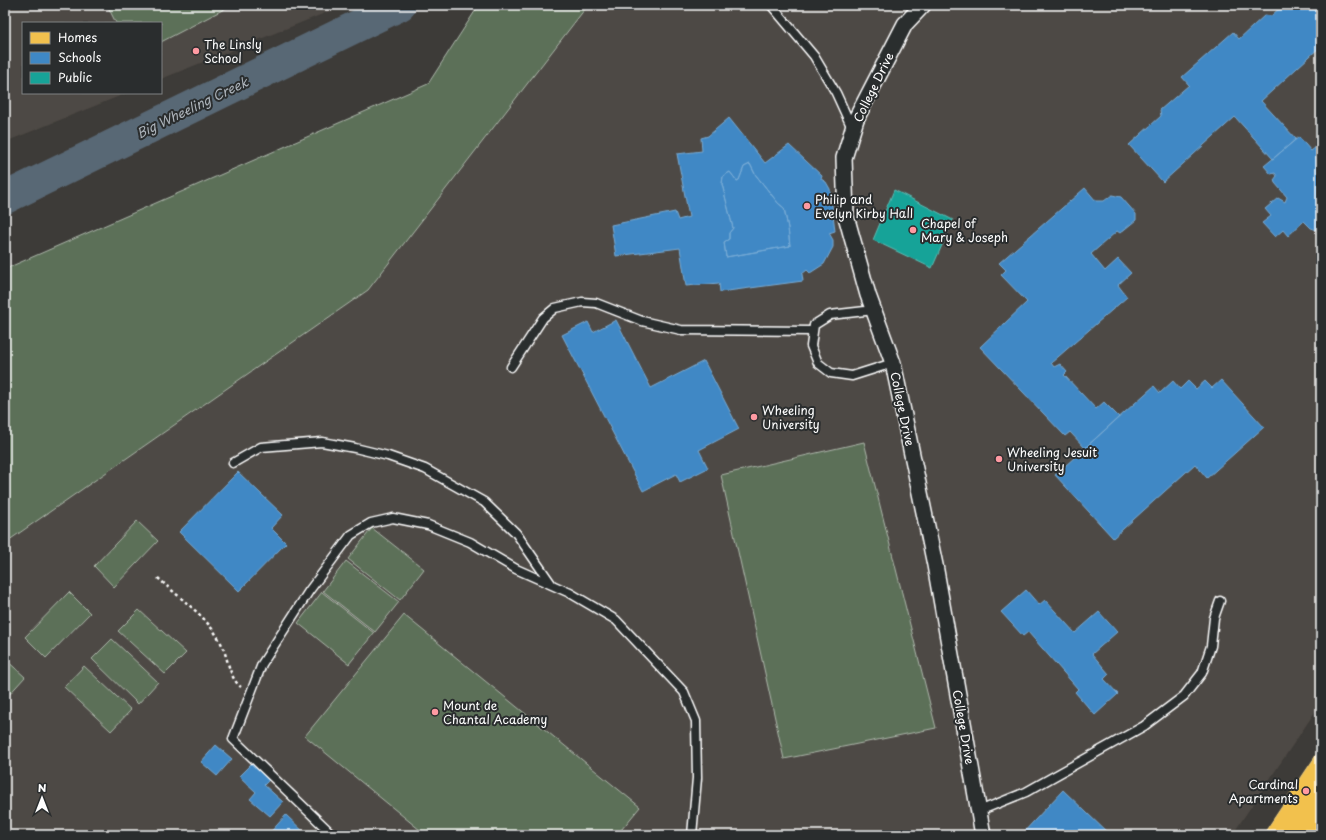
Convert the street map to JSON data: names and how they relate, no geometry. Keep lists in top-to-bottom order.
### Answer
{
  "streets": {
    "street": ["College Drive"]
  },
  "water": ["Big Wheeling Creek"],
  "places": [
    "The Linsly School",
    "Philip and Evelyn Kirby Hall",
    "Chapel of Mary & Joseph",
    "Wheeling University",
    "Wheeling Jesuit University",
    "Mount de Chantal Academy",
    "Cardinal Apartments"
  ],
  "legend": ["Homes", "Schools", "Public"],
  "north": "top"
}
